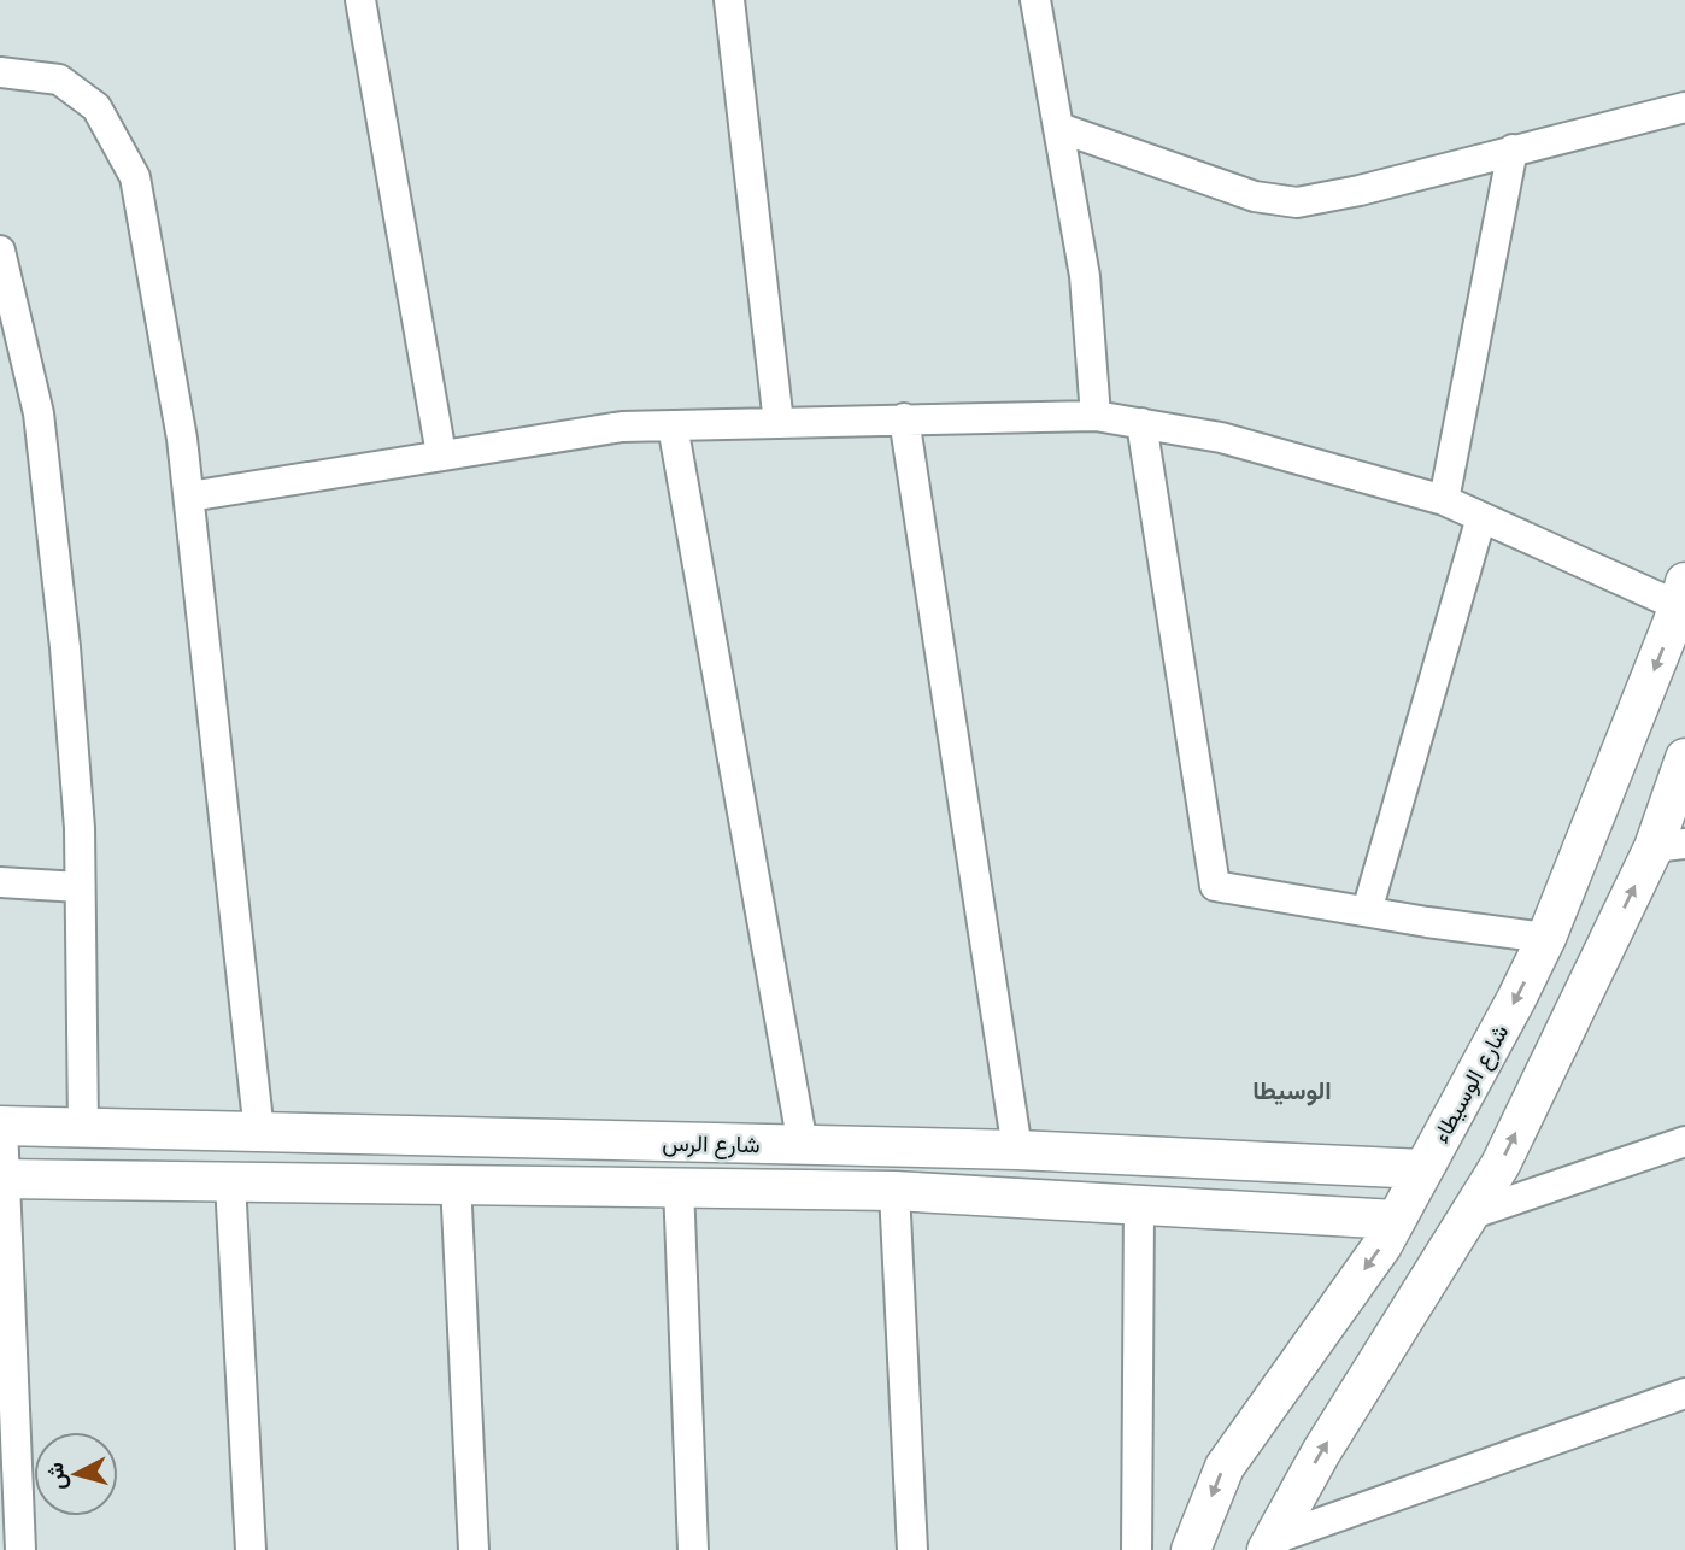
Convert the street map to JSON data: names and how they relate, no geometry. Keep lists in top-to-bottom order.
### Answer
{
  "streets": {
    "street": ["شارع الوسيطاء", "شارع الرس"]
  },
  "crossings": [
    ["شارع الوسيطاء", "شارع الرس"]
  ],
  "districts": ["الوسيطا"],
  "north": "left"
}
